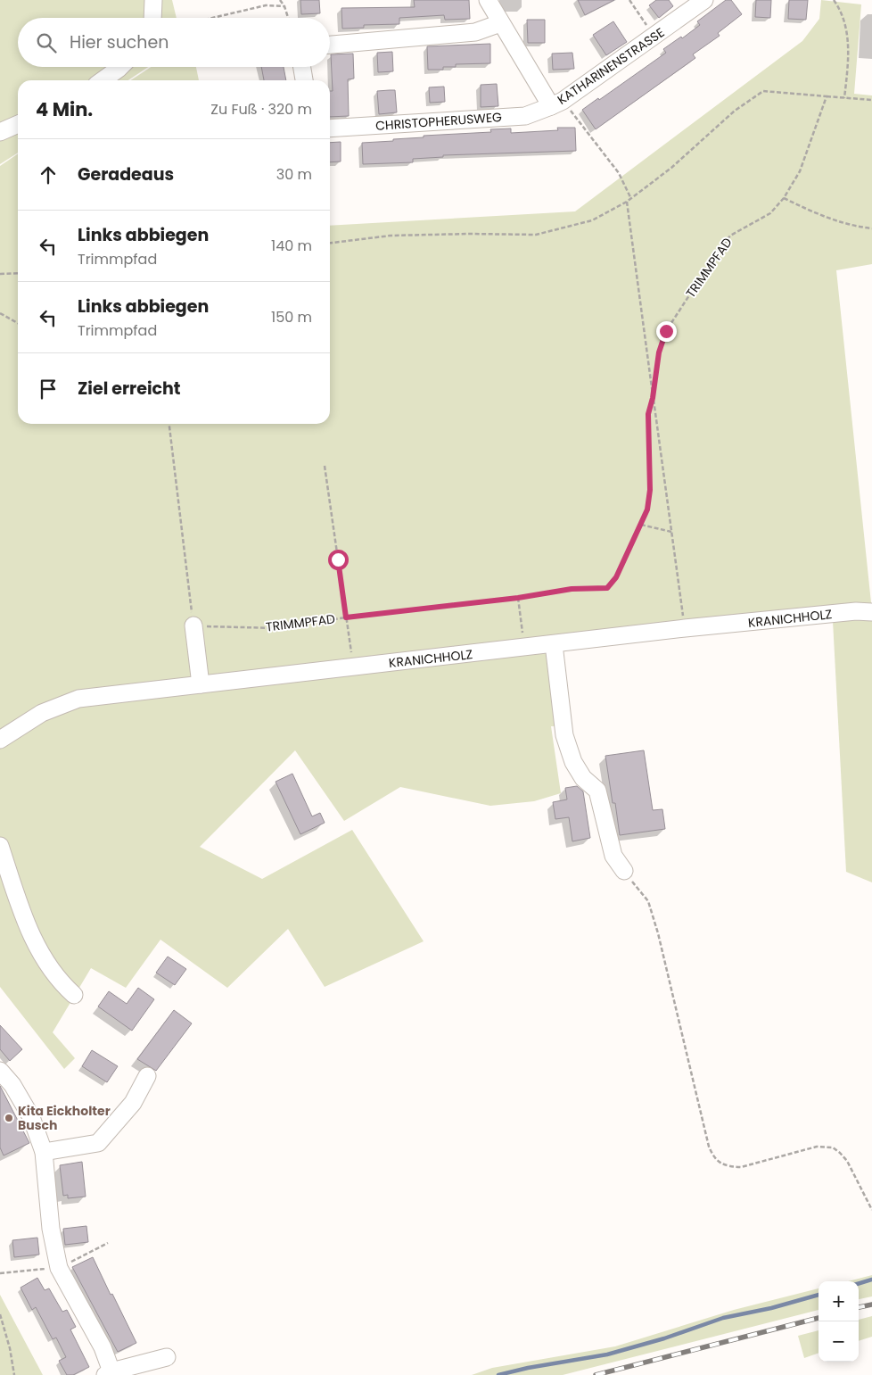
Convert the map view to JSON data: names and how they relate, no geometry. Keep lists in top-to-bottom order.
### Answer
{
  "streets": {
    "street": ["KATHARINENSTRASSE", "CHRISTOPHERUSWEG", "KRANICHHOLZ"],
    "path": ["TRIMMPFAD"]
  },
  "crossings": [
    ["KATHARINENSTRASSE", "CHRISTOPHERUSWEG"]
  ],
  "places": ["Kita Eickholter Busch"],
  "page": {
    "search": "Hier suchen",
    "heading": ["4 Min.", "Zu Fuß · 320 m"],
    "list": [
      ["Geradeaus", "30 m"],
      ["Links abbiegen", "Trimmpfad", "140 m"],
      ["Links abbiegen", "Trimmpfad", "150 m"],
      "Ziel erreicht"
    ],
    "map_buttons": ["+", "−"]
  }
}
